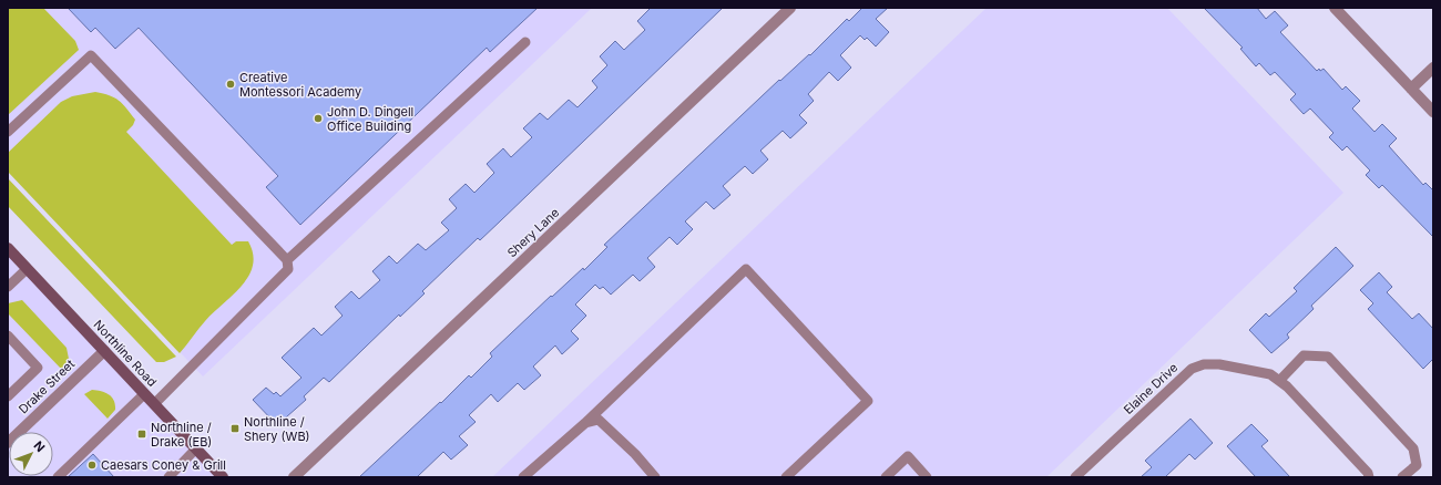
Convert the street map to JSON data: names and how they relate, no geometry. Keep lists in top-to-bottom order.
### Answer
{
  "streets": {
    "main road": ["Northline Road"],
    "street": ["Shery Lane", "Drake Street"],
    "lane": ["Elaine Drive"]
  },
  "crossings": [
    ["Northline Road", "Drake Street"]
  ],
  "places": {
    "other": ["Creative Montessori Academy", "John D. Dingell Office Building", "Caesars Coney & Grill"],
    "transit": ["Northline / Shery (WB)", "Northline / Drake (EB)"]
  },
  "north": "top right"
}
